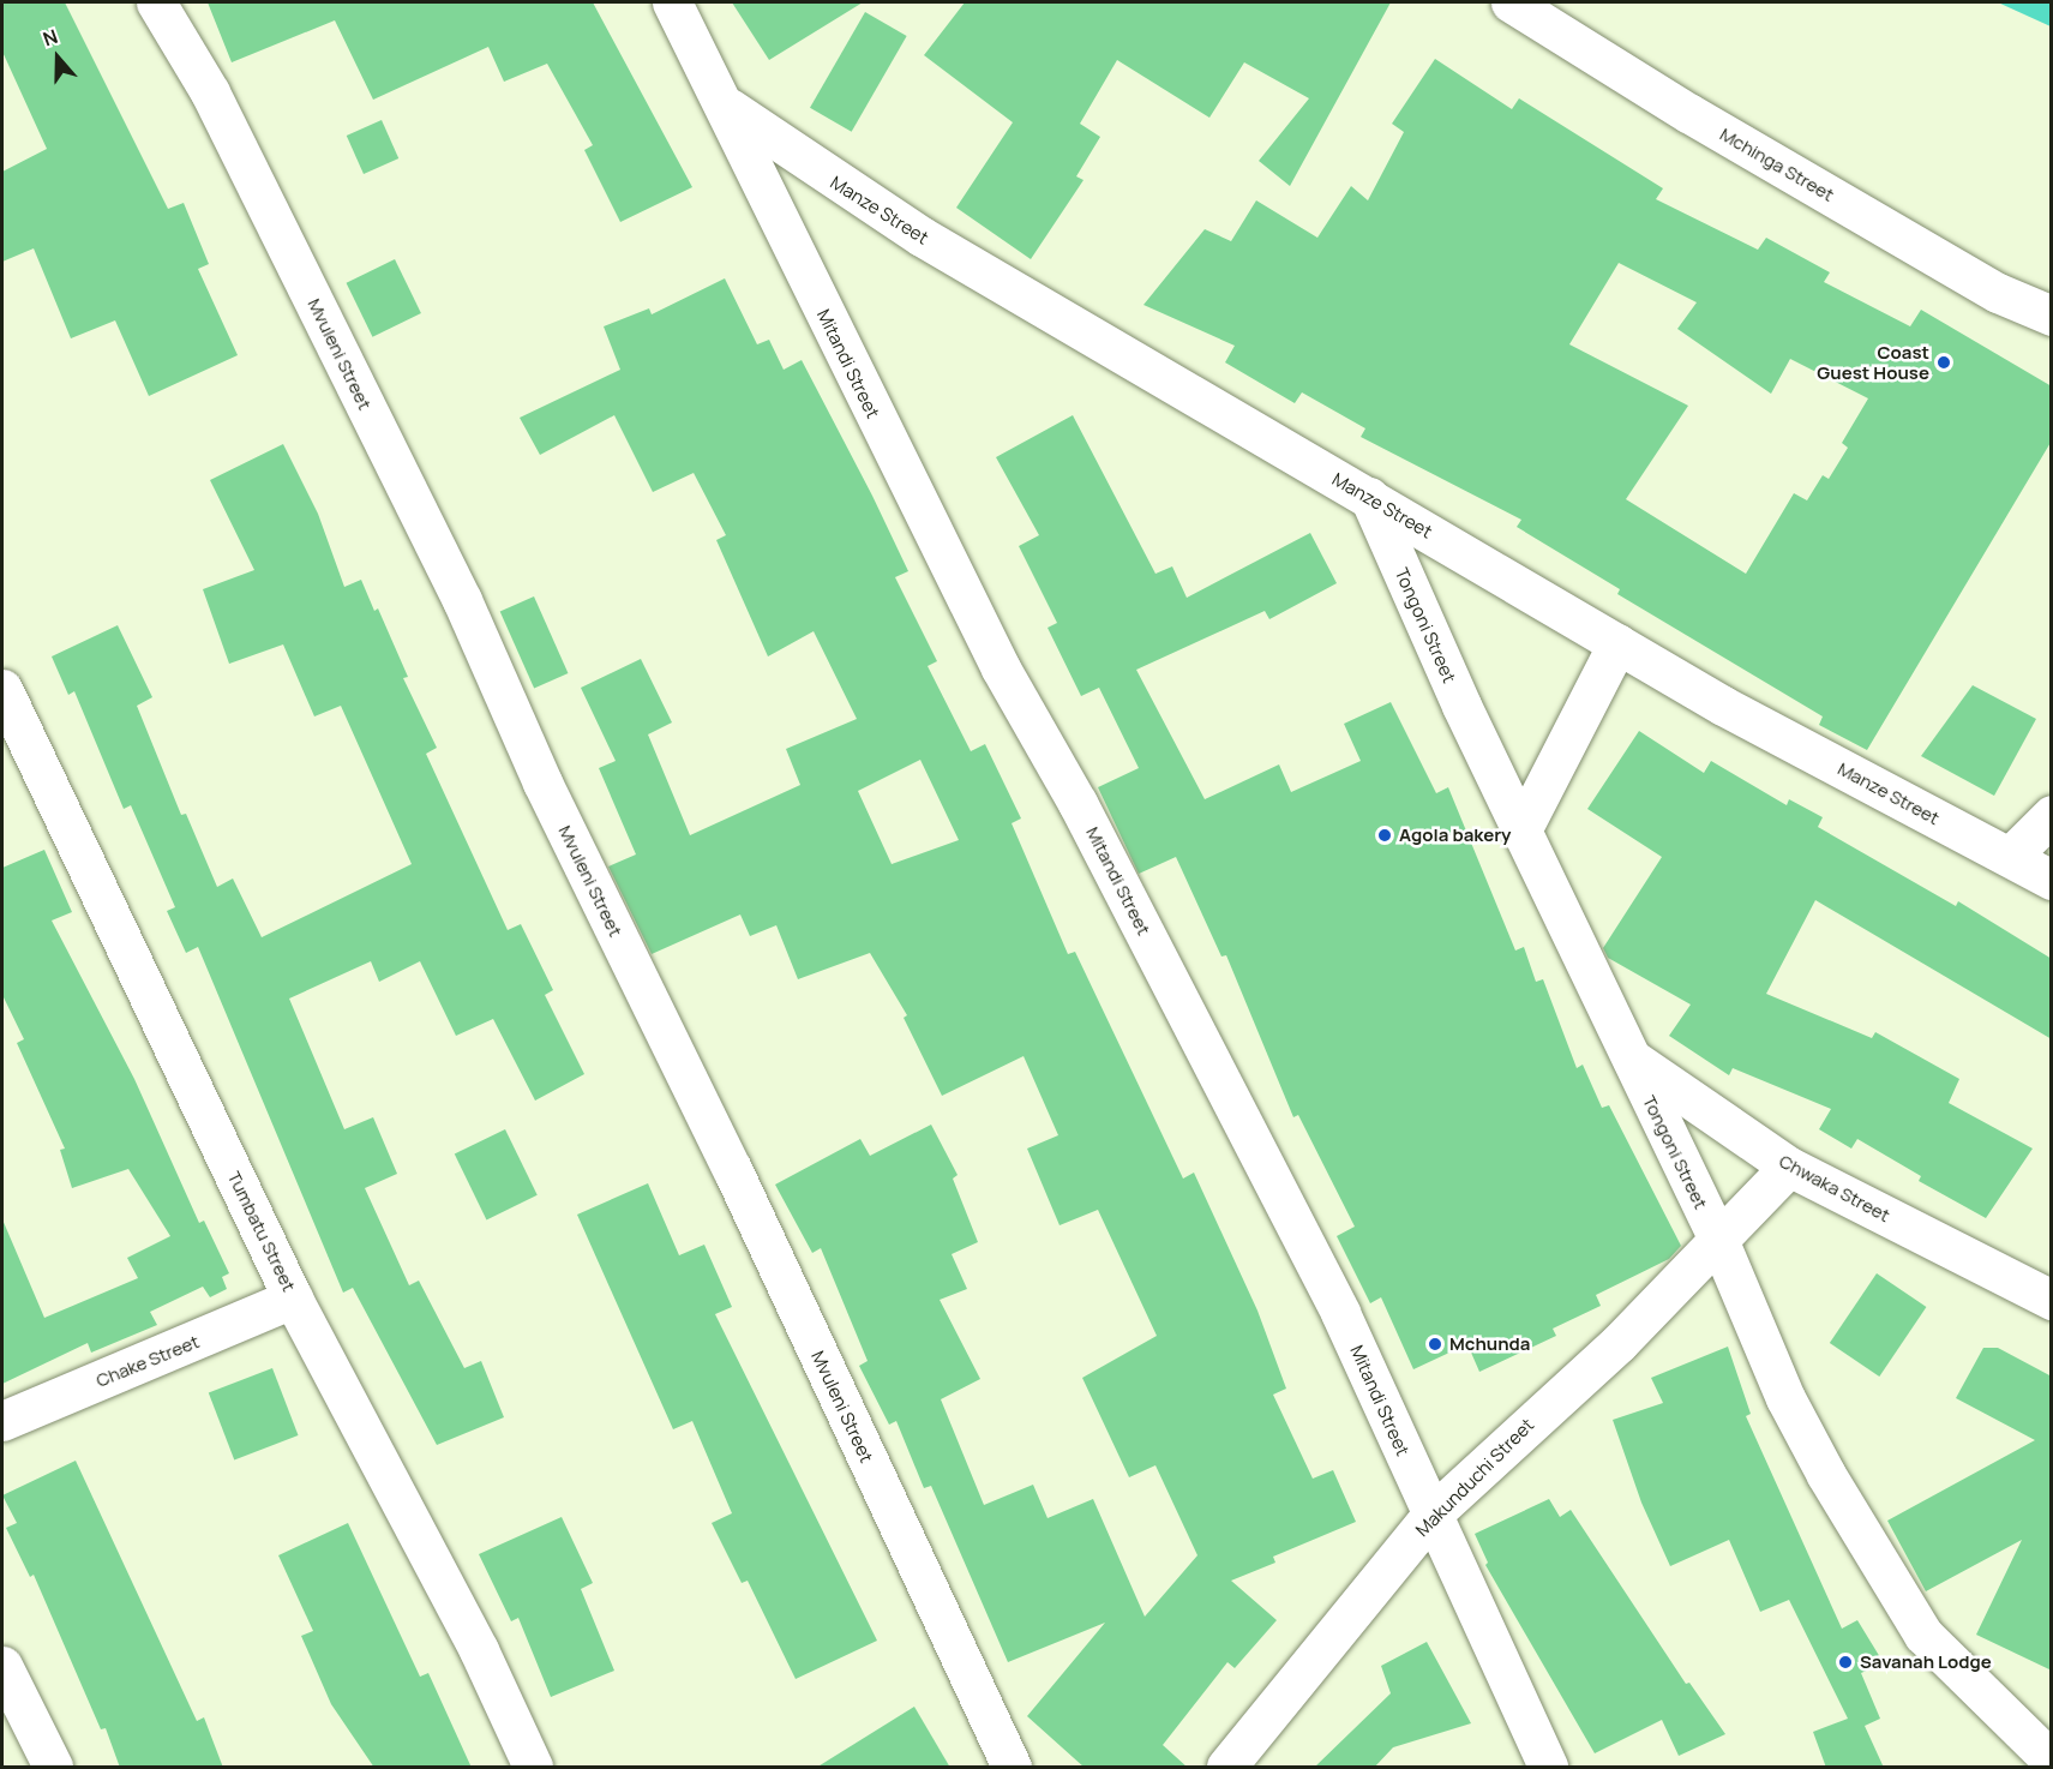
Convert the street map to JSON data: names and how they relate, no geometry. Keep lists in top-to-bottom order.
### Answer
{
  "streets": {
    "street": [
      "Mchinga Street",
      "Manze Street",
      "Mvuleni Street",
      "Mitandi Street",
      "Tongoni Street",
      "Chwaka Street",
      "Tumbatu Street",
      "Chake Street",
      "Makunduchi Street"
    ]
  },
  "crossings": [
    ["Manze Street", "Mitandi Street"],
    ["Manze Street", "Tongoni Street"],
    ["Mitandi Street", "Makunduchi Street"],
    ["Tongoni Street", "Chwaka Street"],
    ["Tongoni Street", "Makunduchi Street"],
    ["Chwaka Street", "Makunduchi Street"],
    ["Tumbatu Street", "Chake Street"]
  ],
  "places": [
    "Coast Guest House",
    "Agola bakery",
    "Mchunda",
    "Savanah Lodge"
  ],
  "north": "top"
}
